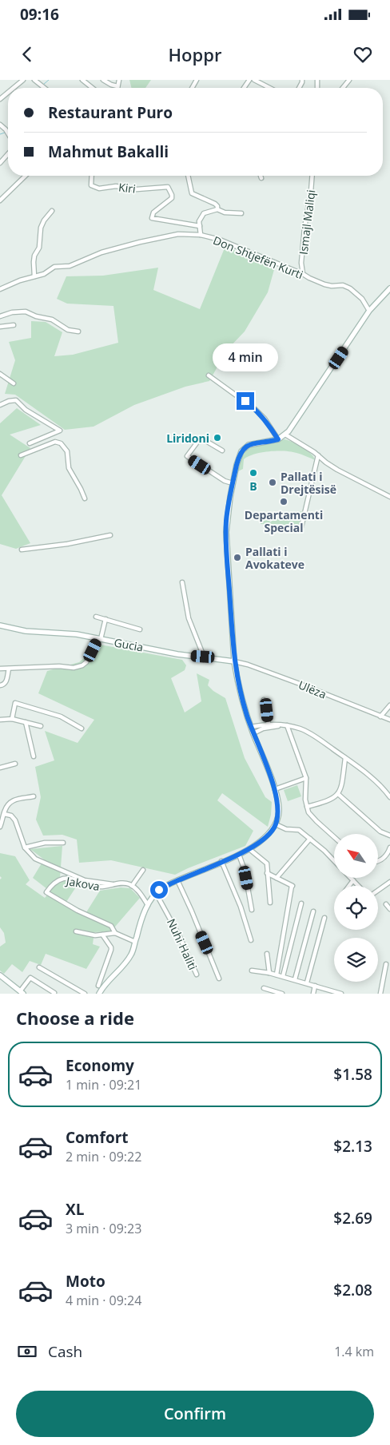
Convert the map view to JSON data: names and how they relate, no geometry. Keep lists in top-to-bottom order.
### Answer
{
  "streets": {
    "street": [
      "Kiri",
      "Ismajl Maliqi",
      "Don Shtjefën Kurti",
      "Gucia",
      "Ulëza",
      "Jakova",
      "Nuhi Haliti"
    ]
  },
  "crossings": [
    ["Ismajl Maliqi", "Don Shtjefën Kurti"],
    ["Gucia", "Ulëza"]
  ],
  "places": [
    "Liridoni",
    "B",
    "Pallati i Drejtësisë",
    "Departamenti Special",
    "Pallati i Avokateve"
  ],
  "north": "top left",
  "page": {
    "status": "09:16",
    "header": "Hoppr",
    "banner": ["Restaurant Puro", "Mahmut Bakalli"],
    "bubble": "4 min",
    "heading": "Choose a ride",
    "list": [
      {
        "name": "Economy",
        "note": "1 min · 09:21",
        "value": "$1.58"
      },
      {
        "name": "Comfort",
        "note": "2 min · 09:22",
        "value": "$2.13"
      },
      {
        "name": "XL",
        "note": "3 min · 09:23",
        "value": "$2.69"
      },
      {
        "name": "Moto",
        "note": "4 min · 09:24",
        "value": "$2.08"
      }
    ],
    "pay": ["Cash", "1.4 km"],
    "buttons": "Confirm"
  }
}
